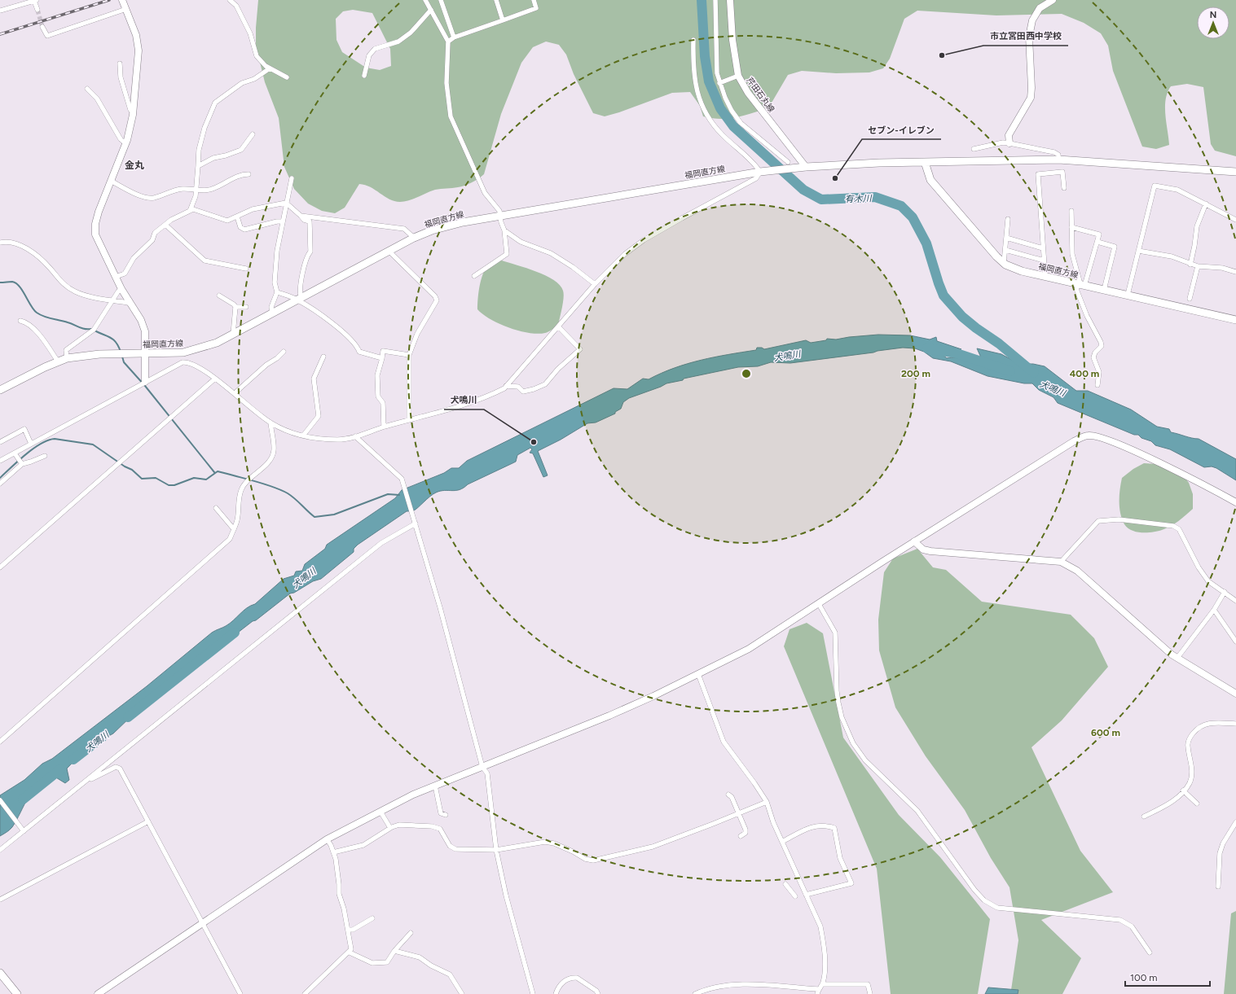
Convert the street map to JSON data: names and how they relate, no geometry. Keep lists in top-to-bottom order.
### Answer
{
  "streets": {
    "main road": ["福岡直方線"],
    "street": ["芹田石丸線"]
  },
  "crossings": [
    ["芹田石丸線", "福岡直方線"]
  ],
  "districts": ["金丸"],
  "water": ["有木川", "犬鳴川"],
  "places": ["市立宮田西中学校", "セブン-イレブン", "犬鳴川"],
  "scale_bar": "100 m",
  "north": "top",
  "rings": ["200 m", "400 m", "600 m"]
}
